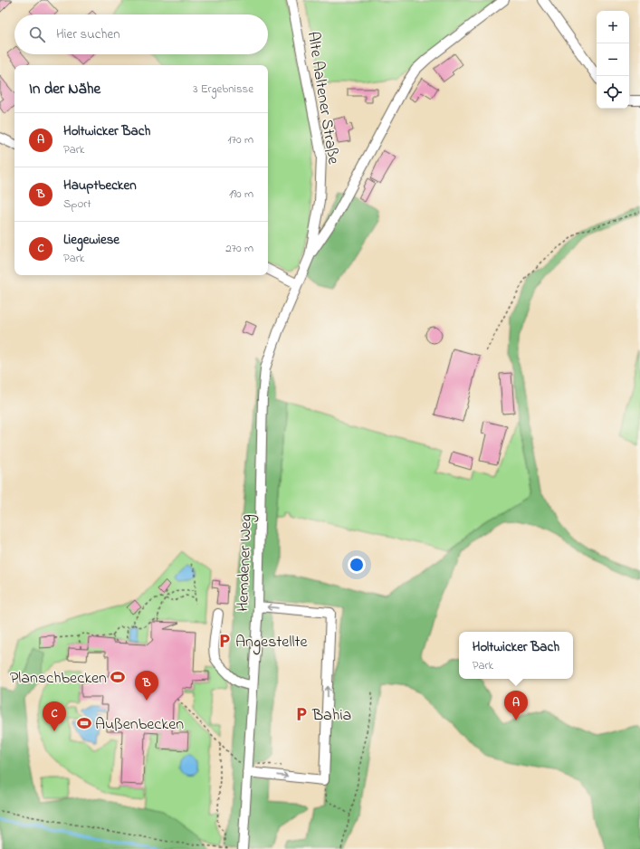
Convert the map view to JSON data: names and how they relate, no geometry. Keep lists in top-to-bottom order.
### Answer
{
  "streets": {
    "street": ["Alte Aaltener Straße", "Hemdener Weg"]
  },
  "crossings": [
    ["Alte Aaltener Straße", "Hemdener Weg"]
  ],
  "places": {
    "parking": ["Angestellte", "Bahia"],
    "sports": ["Planschbecken", "Außenbecken"]
  },
  "page": {
    "map_buttons": ["+", "−"],
    "search": "Hier suchen",
    "heading": ["In der Nähe", "3 Ergebnisse"],
    "list": [
      {
        "mark": "A",
        "name": "Holtwicker Bach",
        "note": "Park",
        "value": "170 m"
      },
      {
        "mark": "B",
        "name": "Hauptbecken",
        "note": "Sport",
        "value": "190 m"
      },
      {
        "mark": "C",
        "name": "Liegewiese",
        "note": "Park",
        "value": "270 m"
      }
    ],
    "popup": ["Holtwicker Bach", "Park"],
    "pins": ["B", "A", "C"]
  }
}
